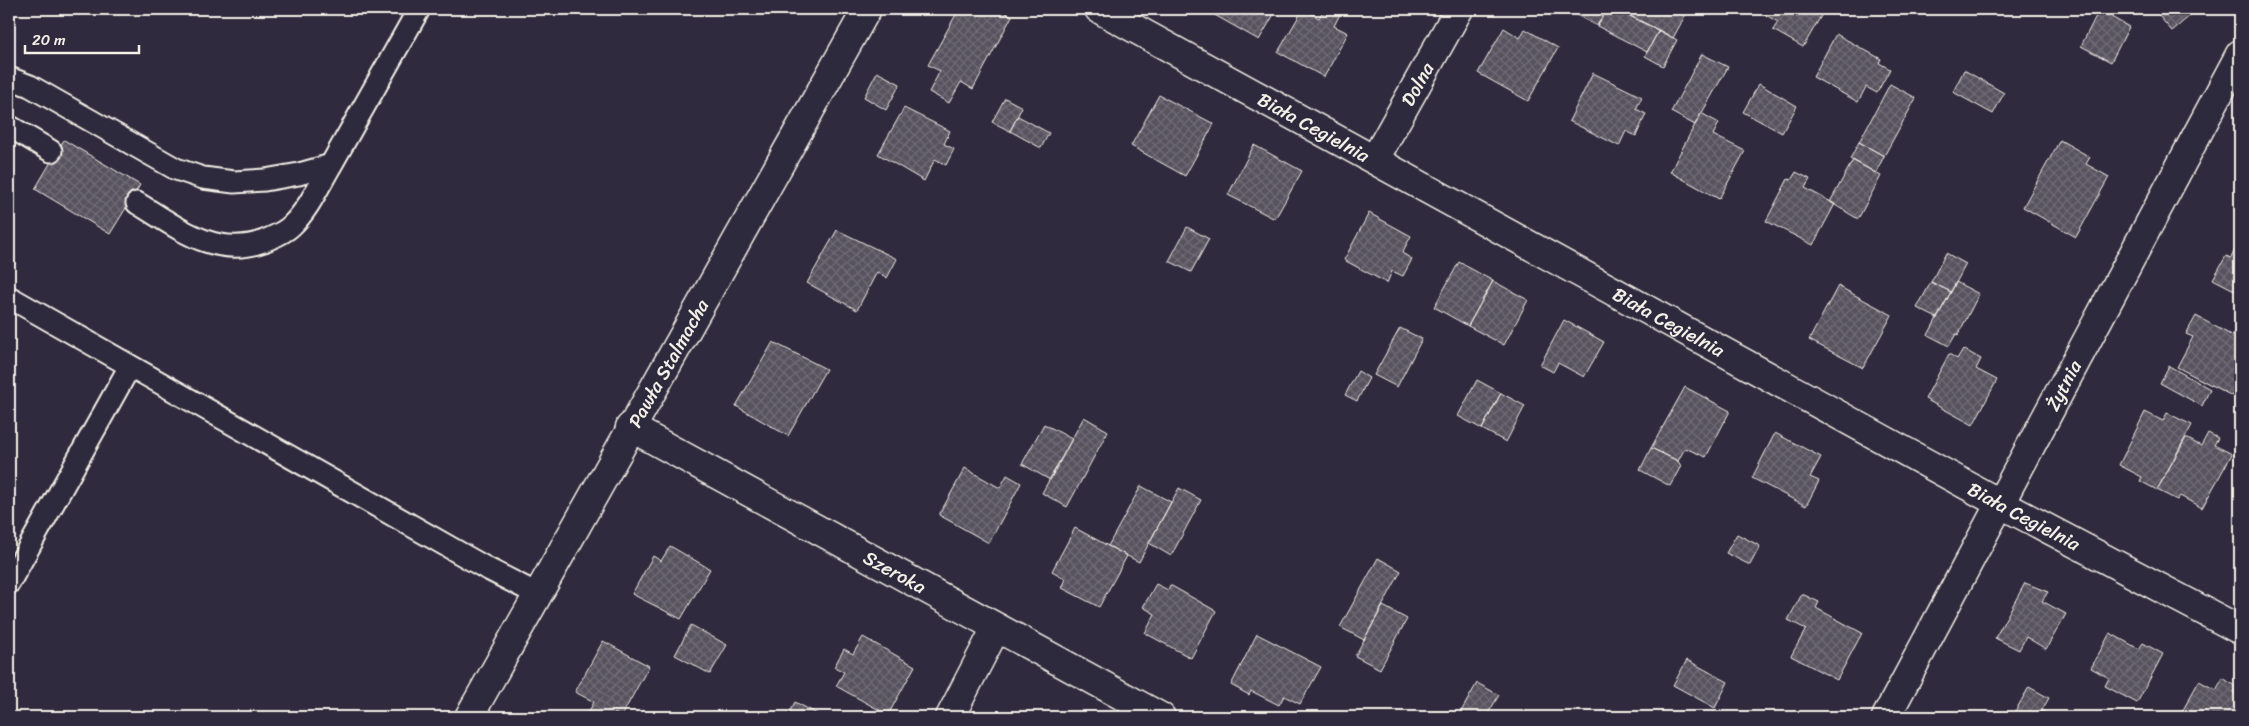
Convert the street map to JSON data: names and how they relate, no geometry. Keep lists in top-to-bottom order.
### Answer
{
  "streets": {
    "street": [
      "Dolna",
      "Biała Cegielnia",
      "Pawła Stalmacha",
      "Żytnia",
      "Szeroka"
    ]
  },
  "crossings": [
    ["Dolna", "Biała Cegielnia"],
    ["Biała Cegielnia", "Żytnia"],
    ["Pawła Stalmacha", "Szeroka"]
  ],
  "scale_bar": "20 m"
}
